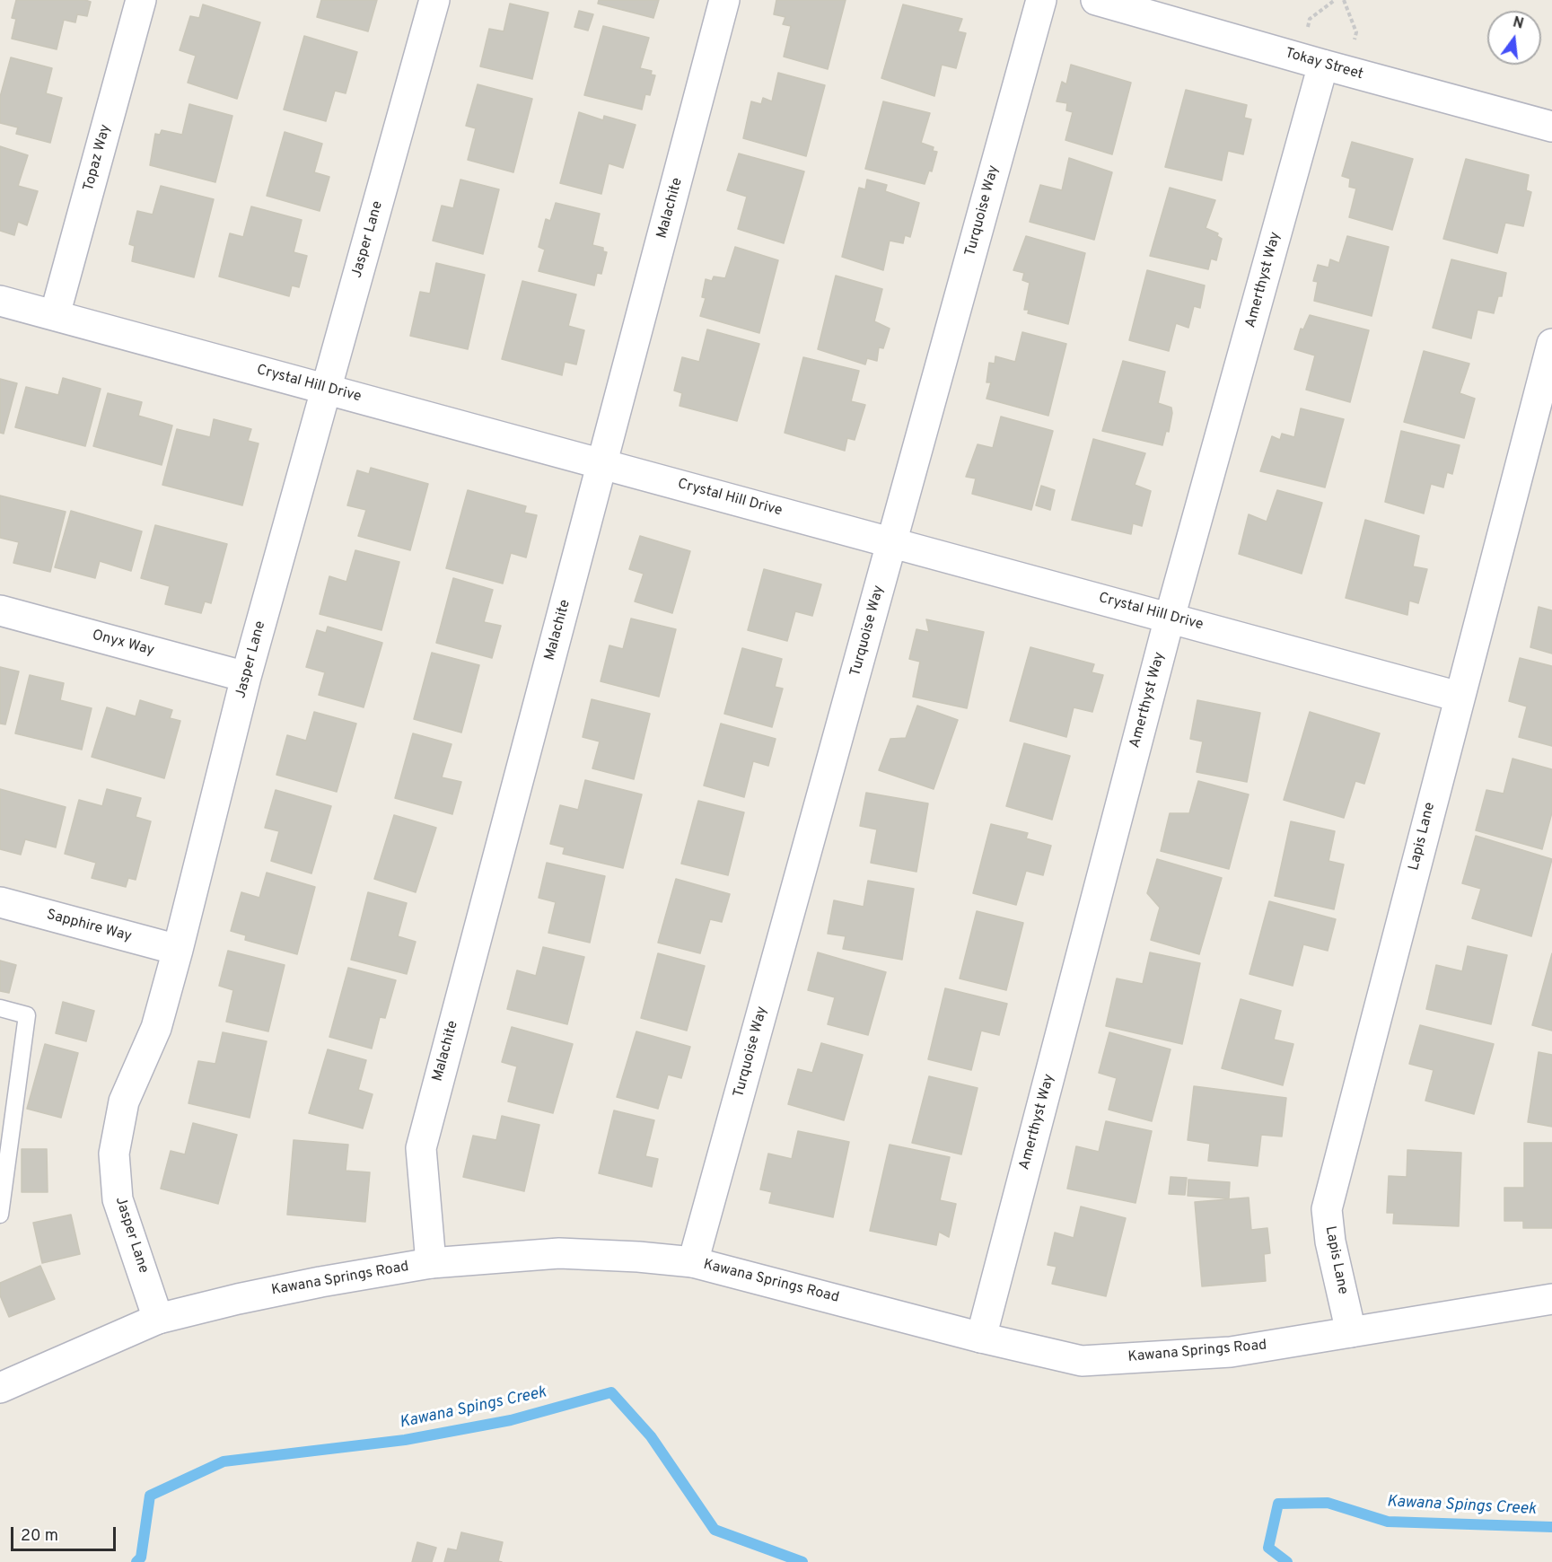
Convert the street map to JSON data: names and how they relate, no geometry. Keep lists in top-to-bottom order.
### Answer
{
  "streets": {
    "street": [
      "Tokay Street",
      "Topaz Way",
      "Malachite",
      "Turquoise Way",
      "Jasper Lane",
      "Amerthyst Way",
      "Crystal Hill Drive",
      "Onyx Way",
      "Lapis Lane",
      "Sapphire Way",
      "Kawana Springs Road"
    ]
  },
  "crossings": [
    ["Tokay Street", "Amerthyst Way"],
    ["Topaz Way", "Crystal Hill Drive"],
    ["Malachite", "Crystal Hill Drive"],
    ["Malachite", "Kawana Springs Road"],
    ["Turquoise Way", "Crystal Hill Drive"],
    ["Turquoise Way", "Kawana Springs Road"],
    ["Jasper Lane", "Crystal Hill Drive"],
    ["Jasper Lane", "Onyx Way"],
    ["Jasper Lane", "Sapphire Way"],
    ["Jasper Lane", "Kawana Springs Road"],
    ["Amerthyst Way", "Crystal Hill Drive"],
    ["Amerthyst Way", "Kawana Springs Road"],
    ["Crystal Hill Drive", "Lapis Lane"],
    ["Lapis Lane", "Kawana Springs Road"]
  ],
  "water": ["Kawana Spings Creek"],
  "scale_bar": "20 m",
  "north": "top"
}
